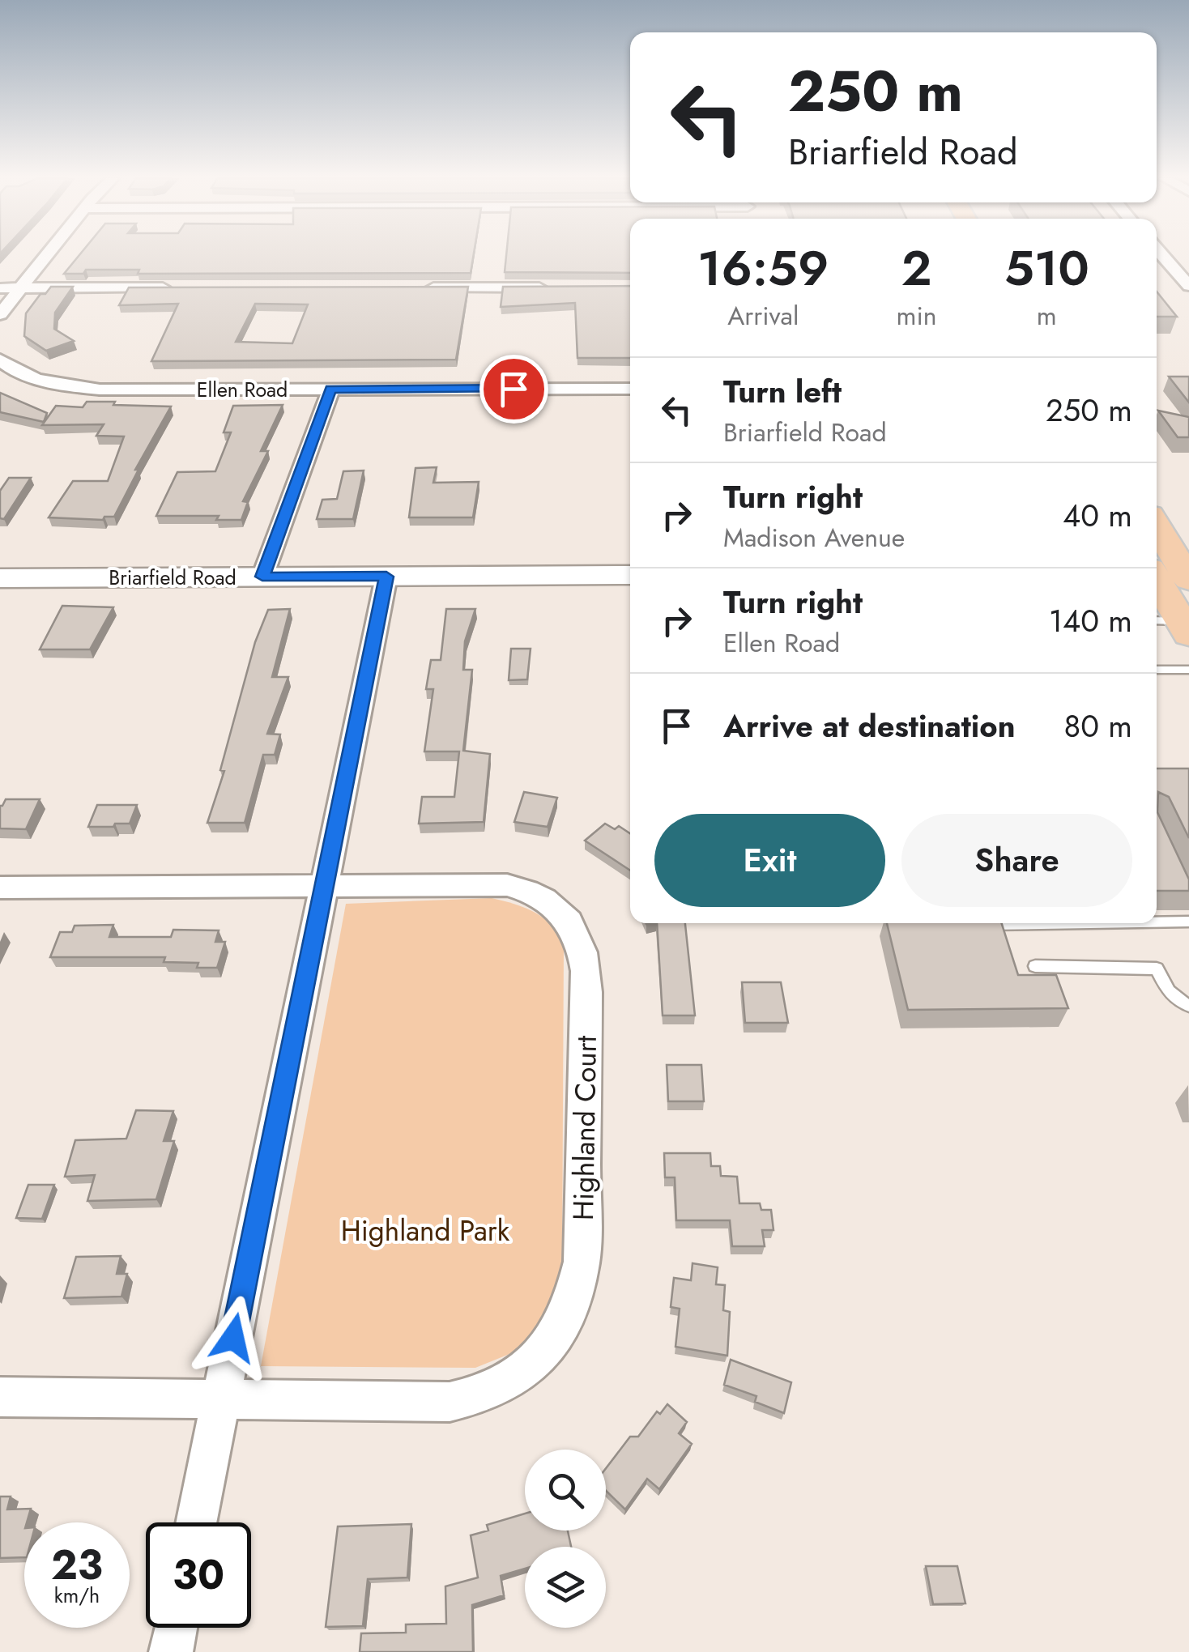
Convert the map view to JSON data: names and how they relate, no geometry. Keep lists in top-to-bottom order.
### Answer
{
  "streets": {
    "main road": ["Briarfield Road"],
    "street": ["Ellen Road", "Highland Court"]
  },
  "parks": ["Highland Park"],
  "page": {
    "turn": ["250 m", "Briarfield Road"],
    "eta": [
      "16:59",
      "Arrival",
      "2",
      "min",
      "510",
      "m"
    ],
    "list": [
      {
        "name": "Turn left",
        "note": "Briarfield Road",
        "value": "250 m"
      },
      {
        "name": "Turn right",
        "note": "Madison Avenue",
        "value": "40 m"
      },
      {
        "name": "Turn right",
        "note": "Ellen Road",
        "value": "140 m"
      },
      {
        "name": "Arrive at destination",
        "value": "80 m"
      }
    ],
    "buttons": ["Exit", "Share"],
    "speed": "23 km/h",
    "limit": "30"
  }
}
